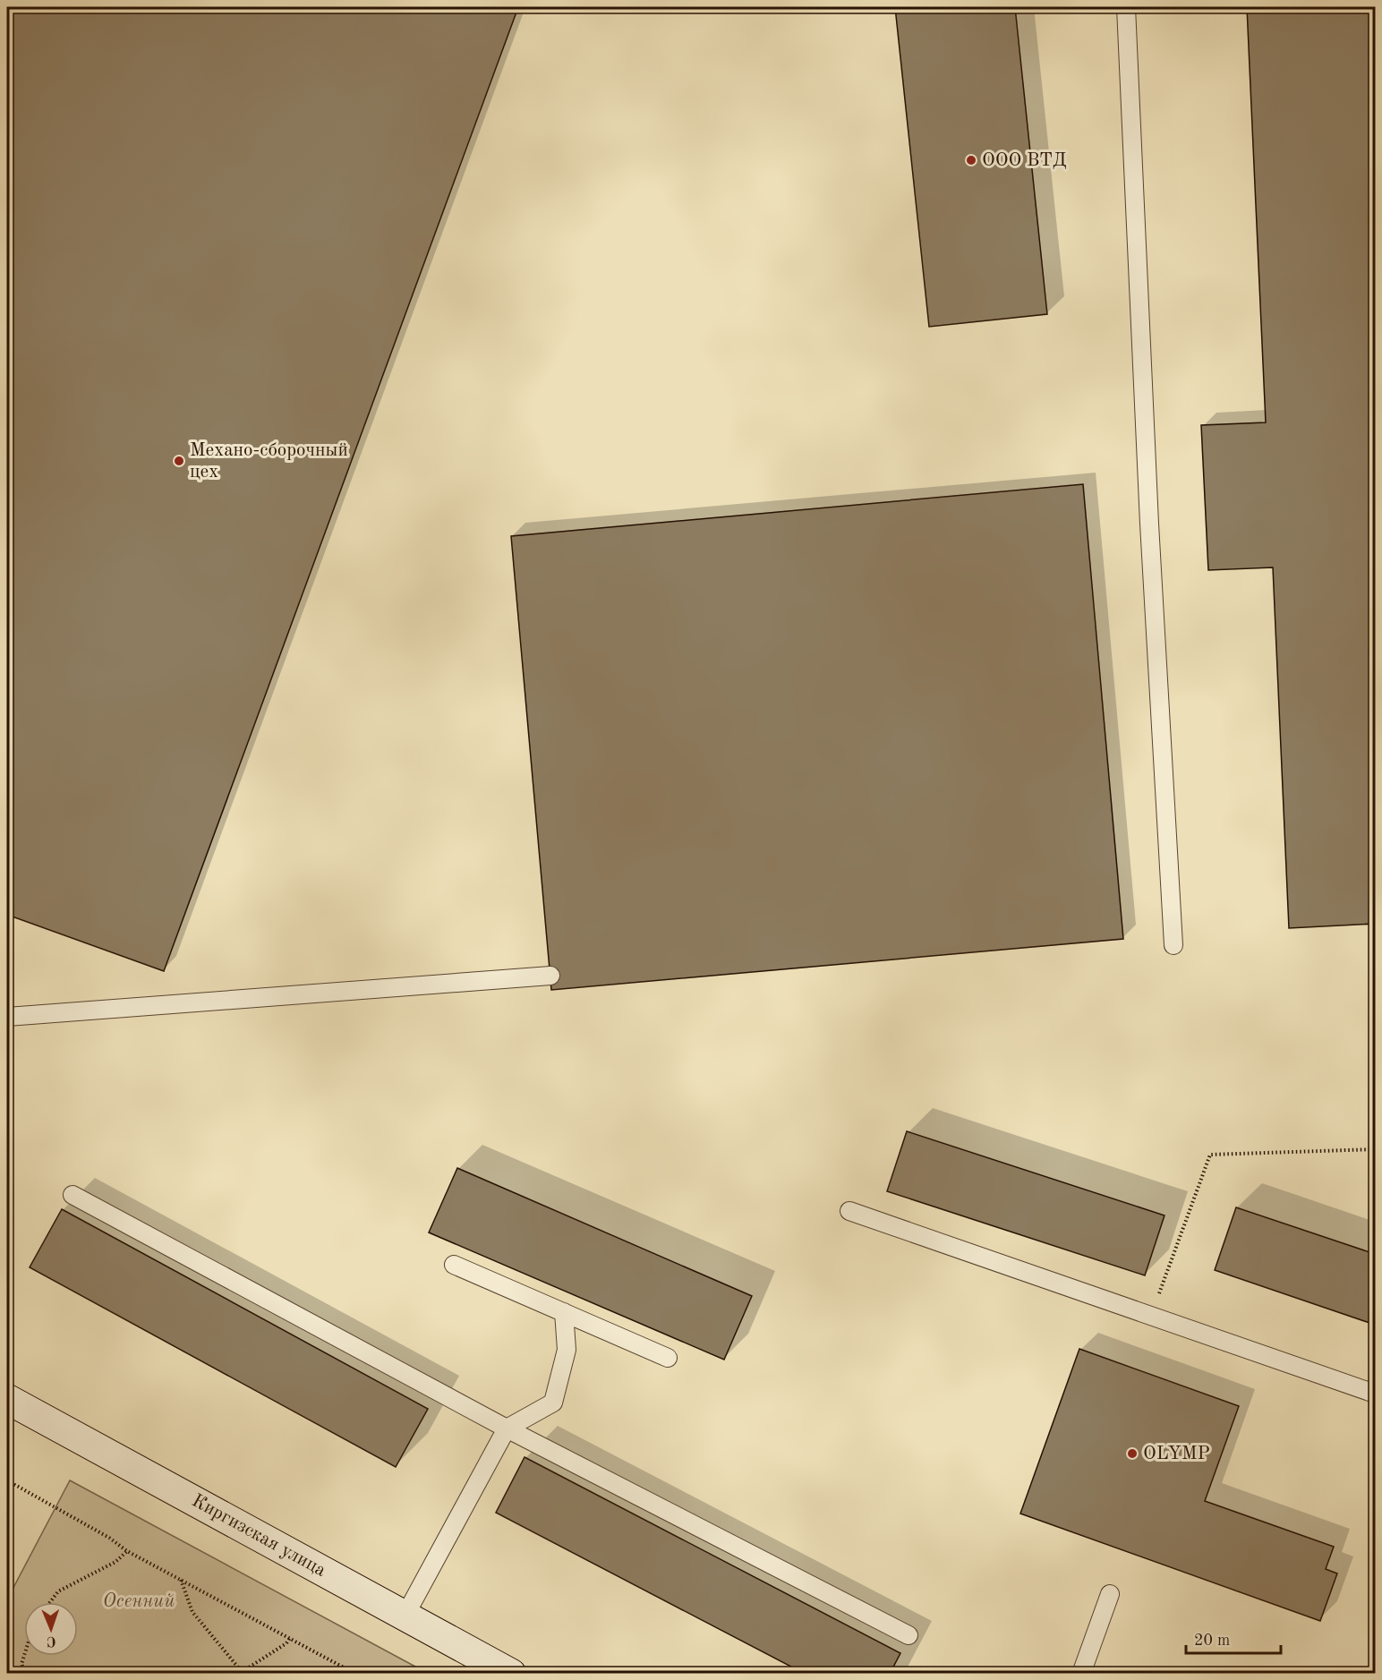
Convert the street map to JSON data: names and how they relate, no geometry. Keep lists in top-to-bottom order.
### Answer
{
  "streets": {
    "main road": ["Киргизская улица"]
  },
  "parks": ["Осенний"],
  "places": ["ООО ВТД", "Механо-сборочный цех", "OLYMP"],
  "scale_bar": "20 m",
  "north": "bottom"
}
